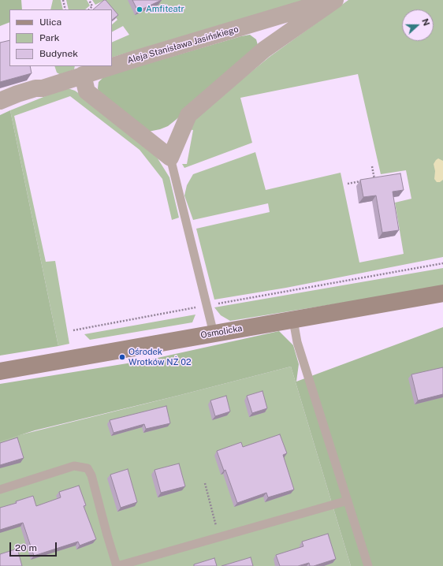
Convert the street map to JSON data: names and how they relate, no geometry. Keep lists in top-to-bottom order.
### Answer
{
  "streets": {
    "street": ["Aleja Stanisława Jasińskiego", "Osmolicka"]
  },
  "places": ["Amfiteatr", "Ośrodek Wrotków NŻ 02"],
  "legend": ["Ulica", "Park", "Budynek"],
  "scale_bar": "20 m",
  "north": "right"
}
